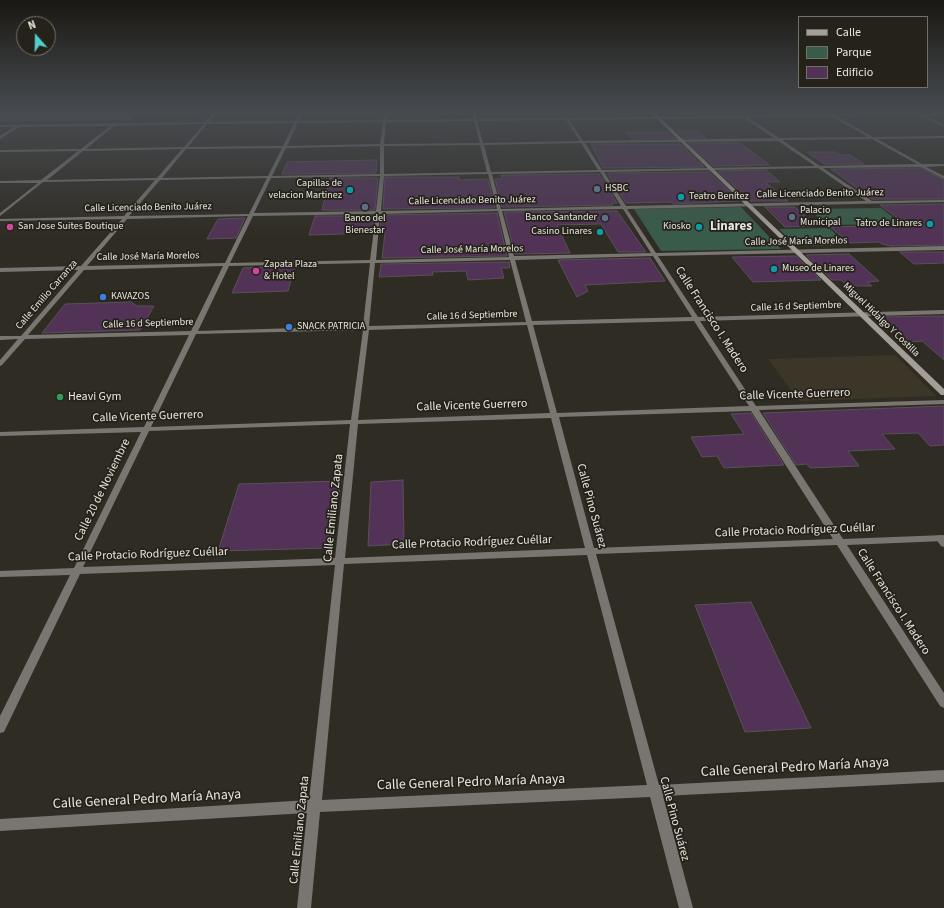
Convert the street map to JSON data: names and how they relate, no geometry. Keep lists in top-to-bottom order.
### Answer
{
  "streets": {
    "main road": ["Miguel Hidalgo Y Costilla"],
    "street": [
      "Calle Licenciado Benito Juárez",
      "Calle José María Morelos",
      "Calle Emilio Carranza",
      "Calle 16 d Septiembre",
      "Calle Francisco I. Madero",
      "Calle Vicente Guerrero",
      "Calle 20 de Noviembre",
      "Calle Pino Suárez",
      "Calle Emiliano Zapata",
      "Calle Protacio Rodríguez Cuéllar",
      "Calle General Pedro María Anaya"
    ]
  },
  "crossings": [
    ["Calle Licenciado Benito Juárez", "Calle Emilio Carranza"],
    ["Calle Licenciado Benito Juárez", "Calle Francisco I. Madero"],
    ["Calle Licenciado Benito Juárez", "Miguel Hidalgo Y Costilla"],
    ["Calle Licenciado Benito Juárez", "Calle 20 de Noviembre"],
    ["Calle Licenciado Benito Juárez", "Calle Pino Suárez"],
    ["Calle Licenciado Benito Juárez", "Calle Emiliano Zapata"],
    ["Calle José María Morelos", "Calle Emilio Carranza"],
    ["Calle José María Morelos", "Calle Francisco I. Madero"],
    ["Calle José María Morelos", "Miguel Hidalgo Y Costilla"],
    ["Calle José María Morelos", "Calle 20 de Noviembre"],
    ["Calle José María Morelos", "Calle Pino Suárez"],
    ["Calle José María Morelos", "Calle Emiliano Zapata"],
    ["Calle Emilio Carranza", "Calle 16 d Septiembre"],
    ["Calle 16 d Septiembre", "Calle Francisco I. Madero"],
    ["Calle 16 d Septiembre", "Miguel Hidalgo Y Costilla"],
    ["Calle 16 d Septiembre", "Calle 20 de Noviembre"],
    ["Calle 16 d Septiembre", "Calle Pino Suárez"],
    ["Calle 16 d Septiembre", "Calle Emiliano Zapata"],
    ["Calle Francisco I. Madero", "Calle Vicente Guerrero"],
    ["Calle Francisco I. Madero", "Calle Protacio Rodríguez Cuéllar"],
    ["Calle Vicente Guerrero", "Calle 20 de Noviembre"],
    ["Calle Vicente Guerrero", "Calle Pino Suárez"],
    ["Calle Vicente Guerrero", "Calle Emiliano Zapata"],
    ["Calle 20 de Noviembre", "Calle Protacio Rodríguez Cuéllar"],
    ["Calle Pino Suárez", "Calle Protacio Rodríguez Cuéllar"],
    ["Calle Pino Suárez", "Calle General Pedro María Anaya"],
    ["Calle Emiliano Zapata", "Calle Protacio Rodríguez Cuéllar"],
    ["Calle Emiliano Zapata", "Calle General Pedro María Anaya"]
  ],
  "districts": ["Linares"],
  "places": [
    "HSBC",
    "Capillas de velacion Martinez",
    "Teatro Benítez",
    "Banco del Bienestar",
    "Palacio Municipal",
    "Banco Santander",
    "Tatro de Linares",
    "San Jose Suites Boutique",
    "Kiosko",
    "Casino Linares",
    "Museo de Linares",
    "Zapata Plaza & Hotel",
    "KAVAZOS",
    "SNACK PATRICIA",
    "Heavi Gym"
  ],
  "legend": ["Calle", "Parque", "Edificio"],
  "north": "top"
}
